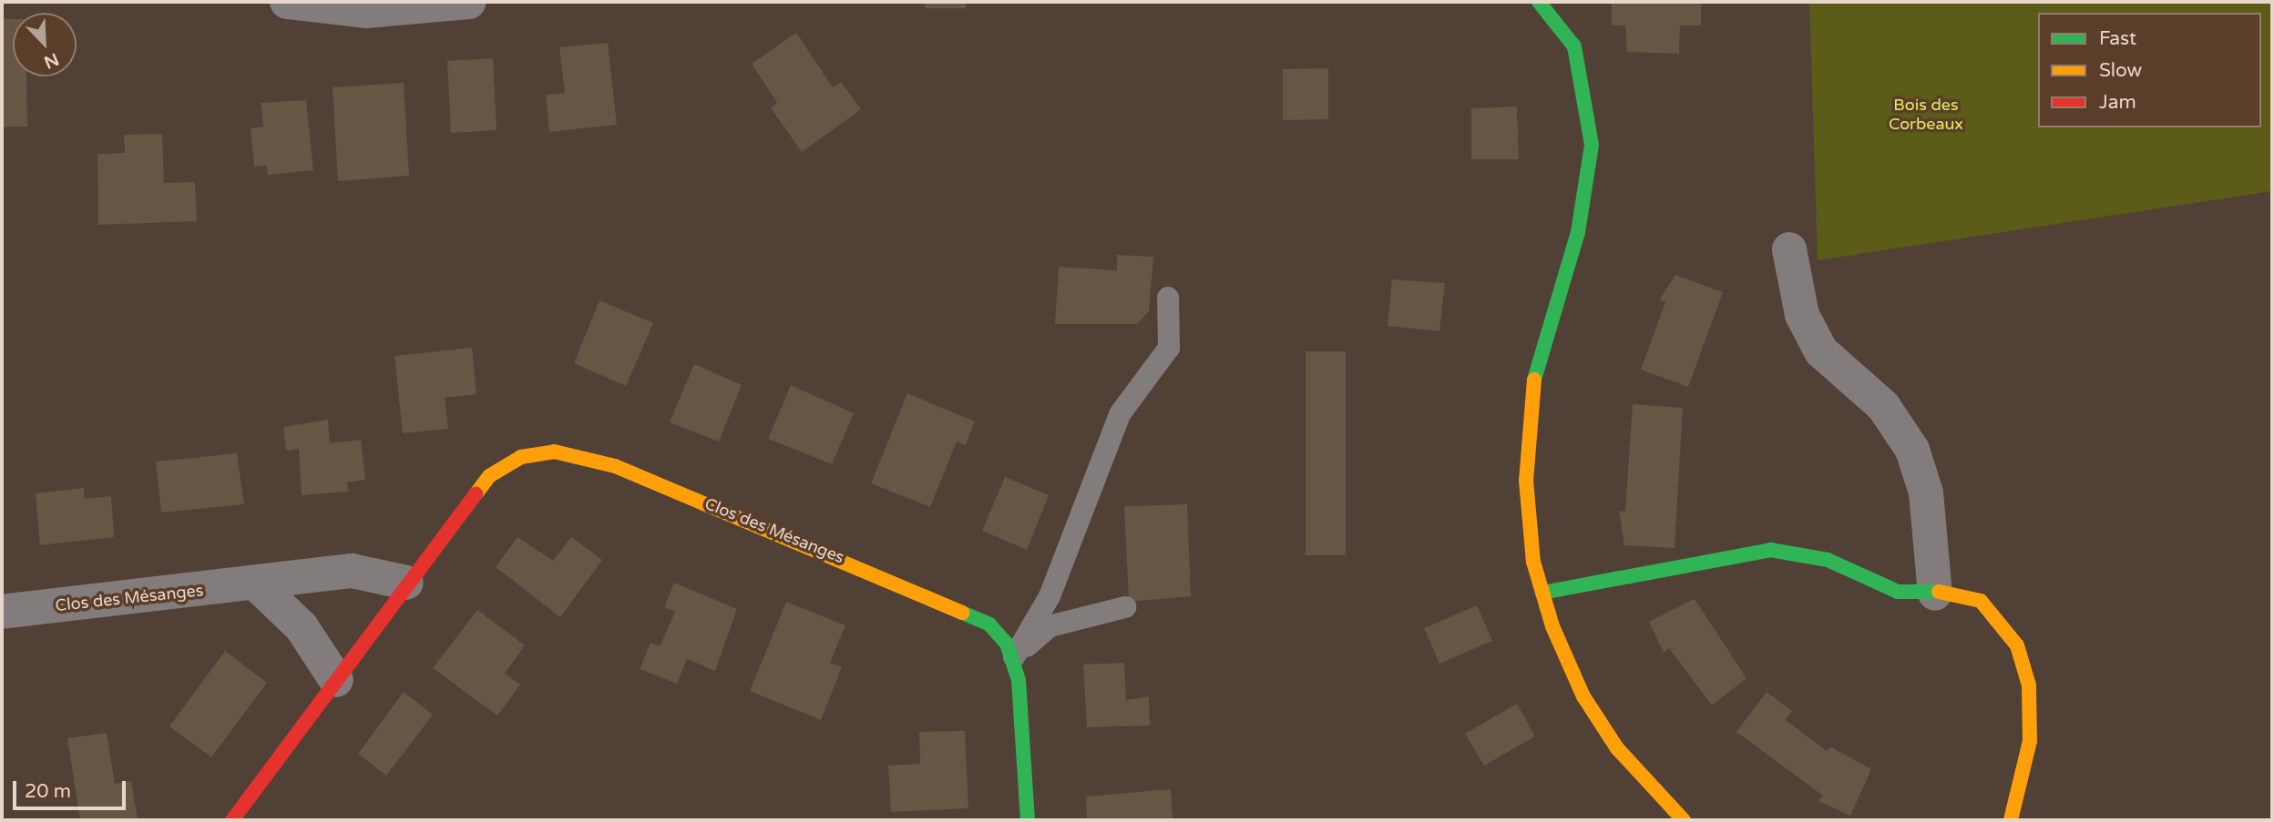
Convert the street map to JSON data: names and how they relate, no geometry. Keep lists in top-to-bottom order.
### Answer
{
  "streets": {
    "street": ["Clos des Mésanges"]
  },
  "parks": ["Bois des Corbeaux"],
  "legend": ["Fast", "Slow", "Jam"],
  "scale_bar": "20 m",
  "north": "bottom right"
}
